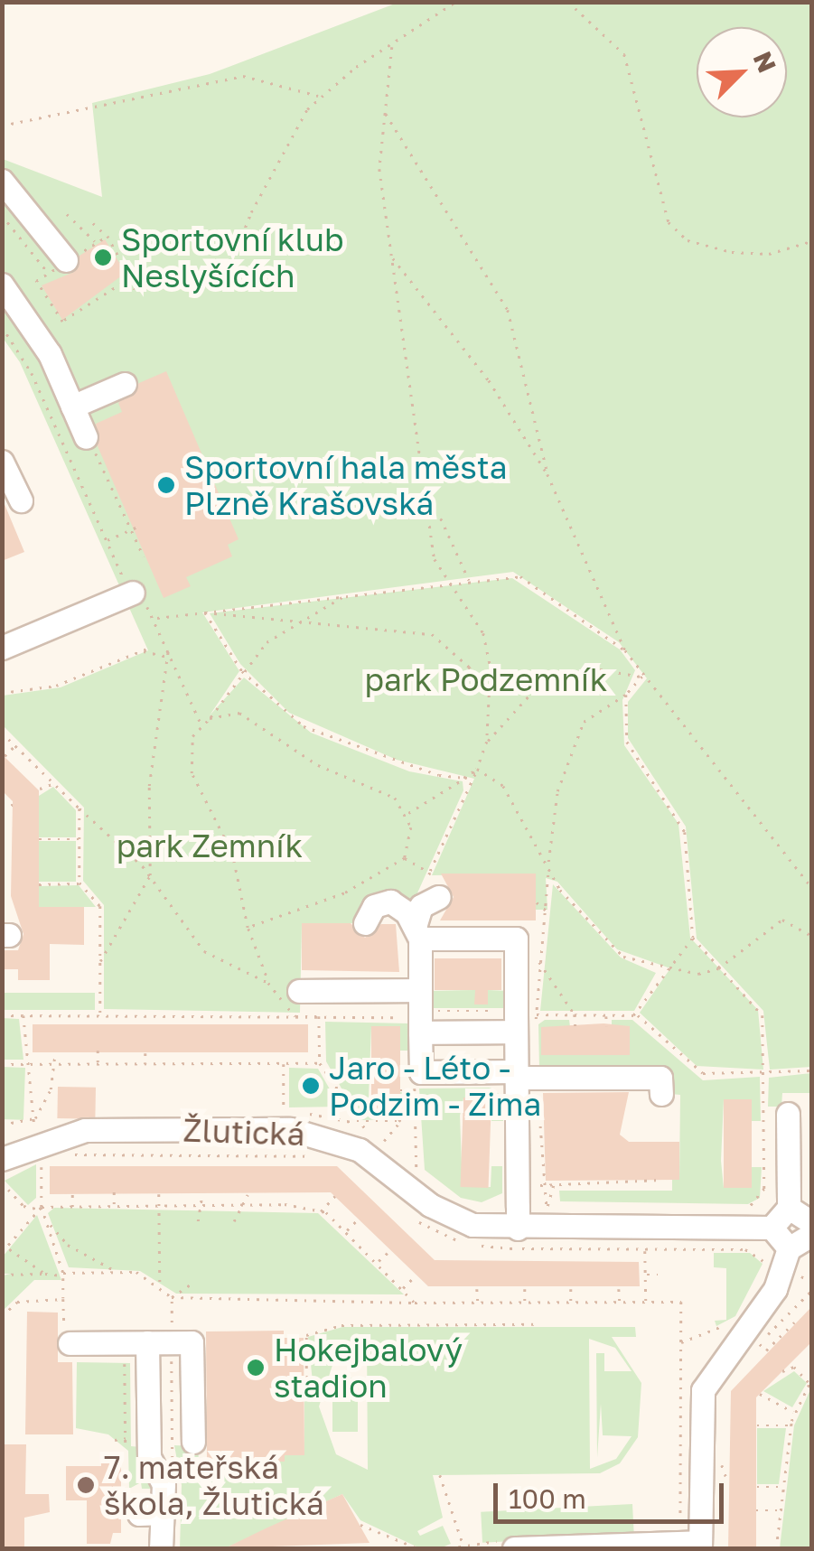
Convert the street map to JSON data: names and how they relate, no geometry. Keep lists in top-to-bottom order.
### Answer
{
  "streets": {
    "street": ["Žlutická"]
  },
  "parks": ["park Podzemník", "park Zemník"],
  "places": [
    "Sportovní klub Neslyšících",
    "Sportovní hala města Plzně Krašovská",
    "Jaro - Léto - Podzim - Zima",
    "Hokejbalový stadion",
    "7. mateřská škola, Žlutická"
  ],
  "scale_bar": "100 m",
  "north": "top right"
}
